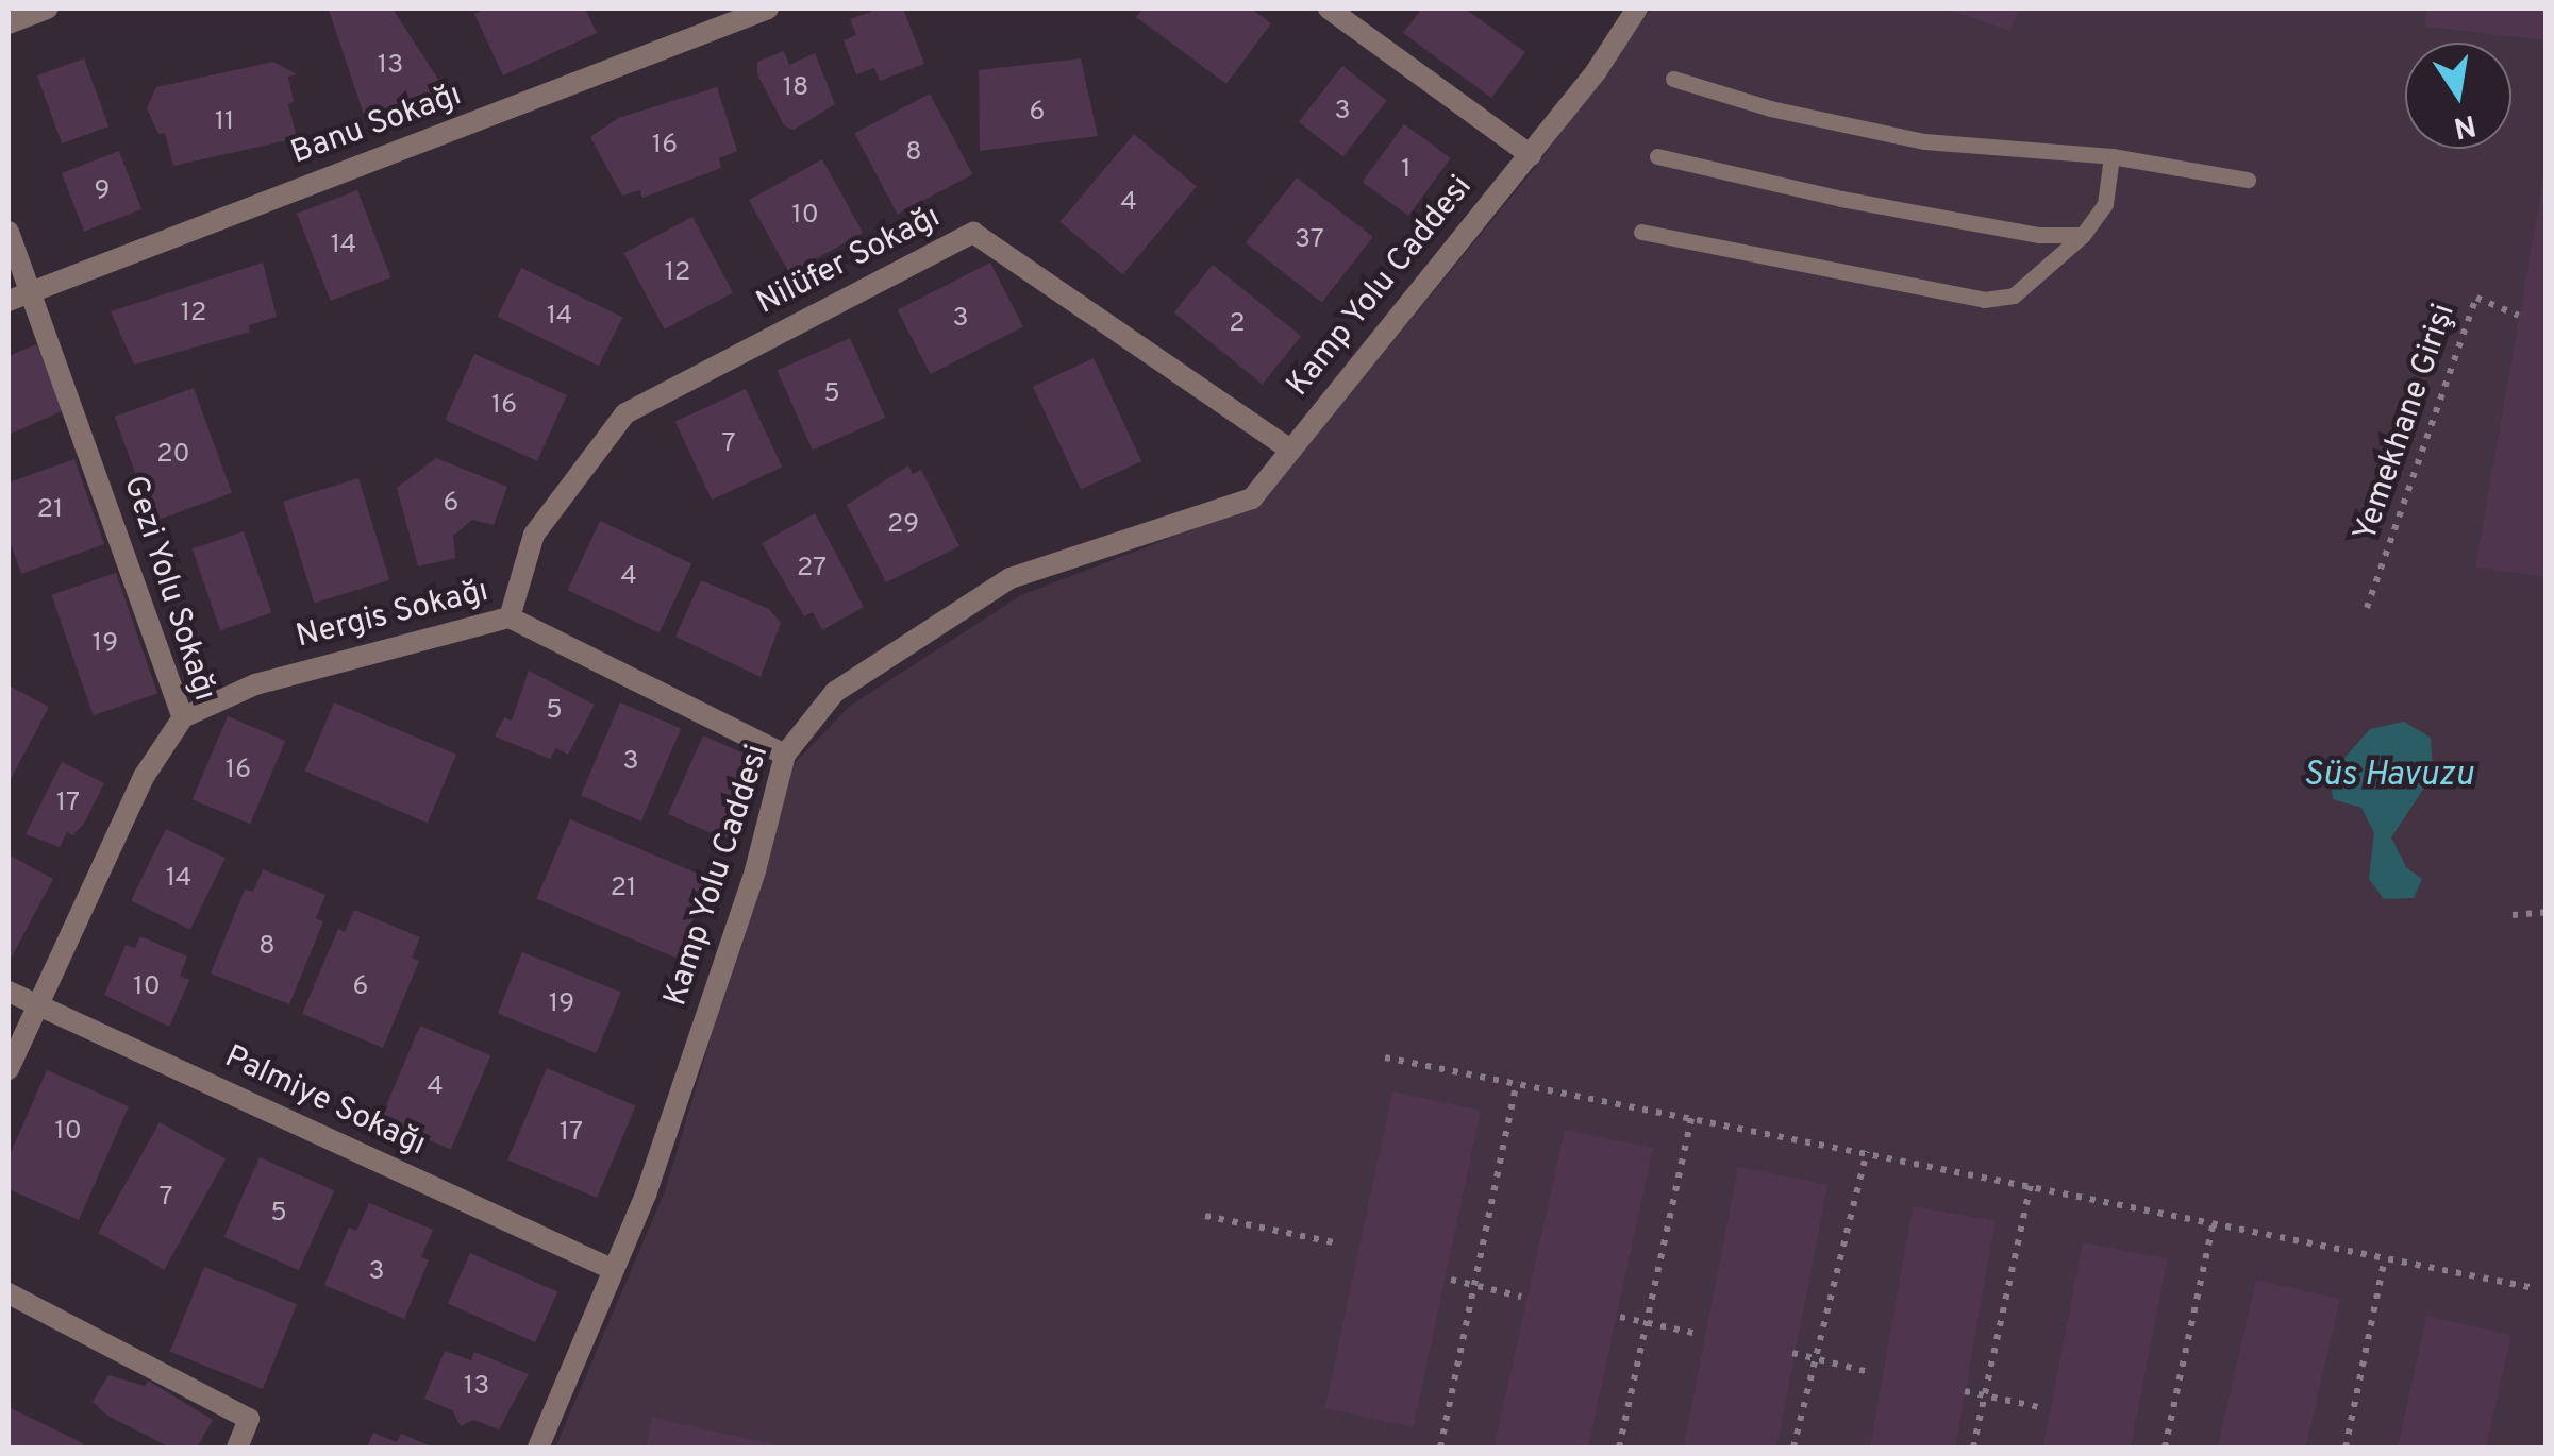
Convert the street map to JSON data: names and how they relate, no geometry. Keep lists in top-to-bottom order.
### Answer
{
  "streets": {
    "street": [
      "Banu Sokağı",
      "Nilüfer Sokağı",
      "Kamp Yolu Caddesi",
      "Gezi Yolu Sokağı",
      "Nergis Sokağı",
      "Palmiye Sokağı"
    ],
    "path": ["Yemekhane Girişi"]
  },
  "crossings": [
    ["Banu Sokağı", "Gezi Yolu Sokağı"],
    ["Nilüfer Sokağı", "Kamp Yolu Caddesi"],
    ["Nilüfer Sokağı", "Nergis Sokağı"],
    ["Kamp Yolu Caddesi", "Nergis Sokağı"],
    ["Kamp Yolu Caddesi", "Palmiye Sokağı"],
    ["Gezi Yolu Sokağı", "Nergis Sokağı"],
    ["Gezi Yolu Sokağı", "Palmiye Sokağı"]
  ],
  "water": ["Süs Havuzu"],
  "house_numbers": [
    "13",
    "18",
    "3",
    "6",
    "11",
    "16",
    "8",
    "1",
    "9",
    "4",
    "10",
    "37",
    "14",
    "12",
    "12",
    "14",
    "3",
    "2",
    "5",
    "16",
    "7",
    "20",
    "6",
    "21",
    "29",
    "27",
    "4",
    "19",
    "5",
    "3",
    "16",
    "17",
    "14",
    "21",
    "8",
    "10",
    "6",
    "19",
    "4",
    "10",
    "17",
    "7",
    "5",
    "3",
    "13"
  ],
  "north": "bottom"
}
